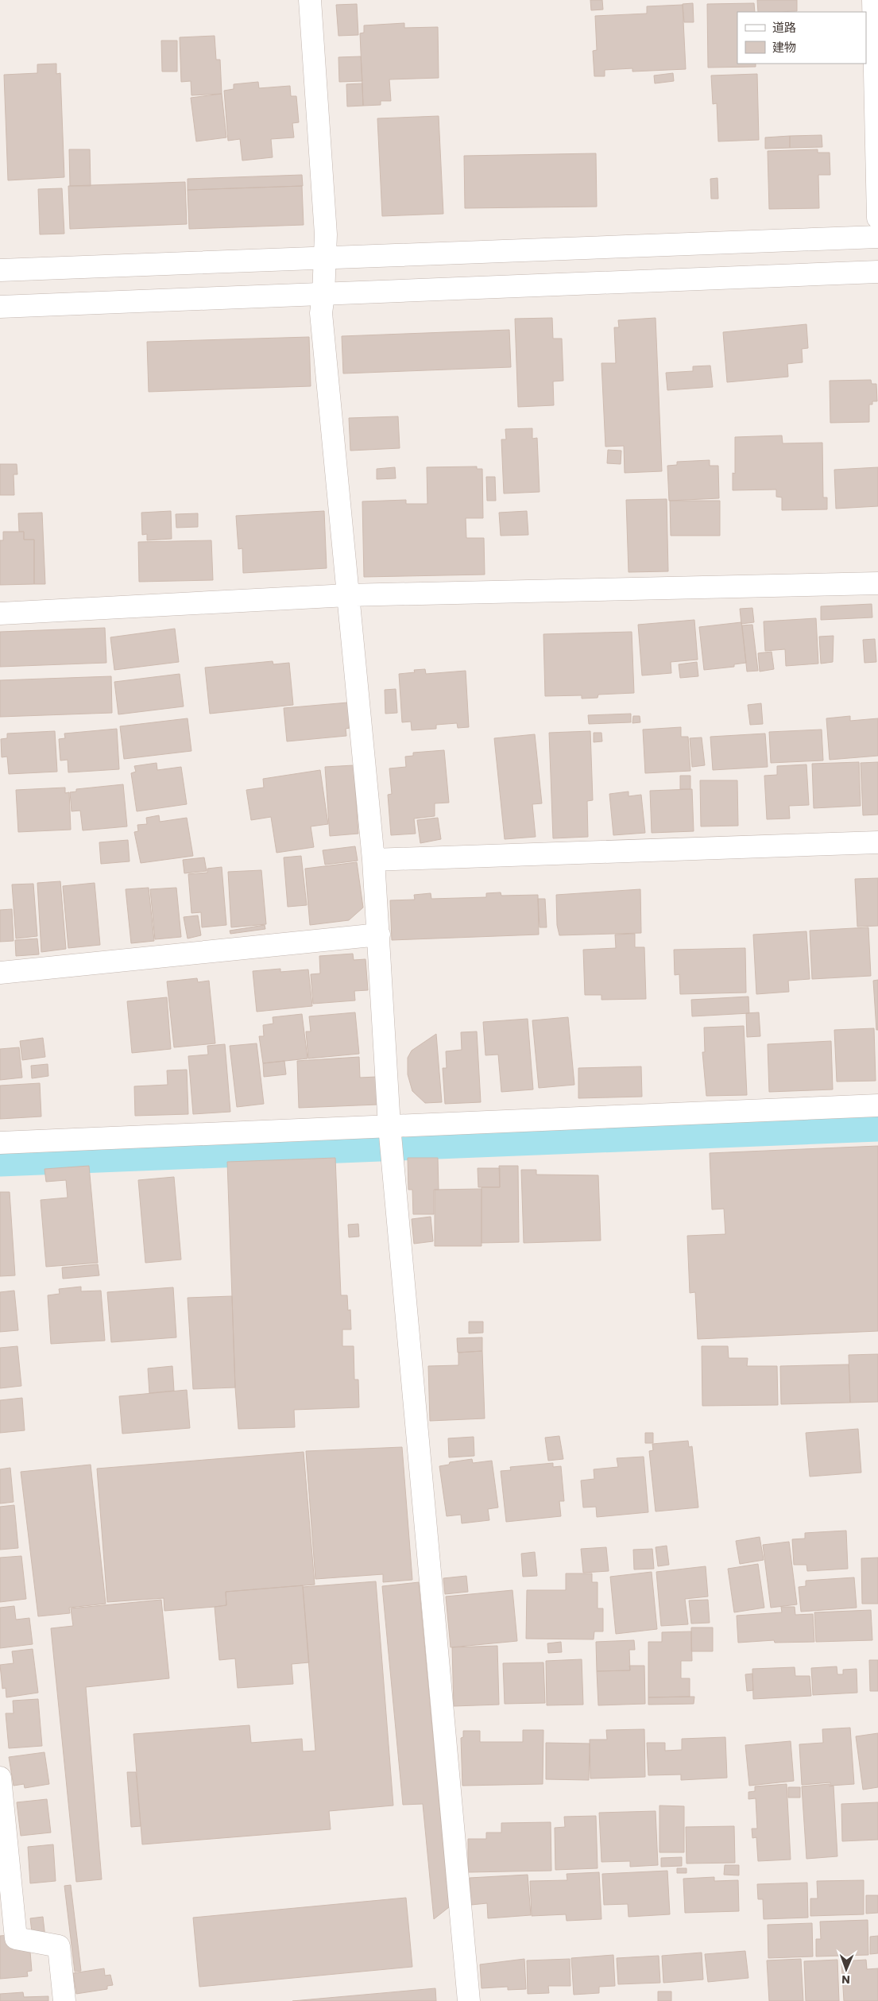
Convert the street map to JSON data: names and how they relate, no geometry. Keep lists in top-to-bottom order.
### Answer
{
  "legend": ["道路", "建物"],
  "north": "bottom"
}
